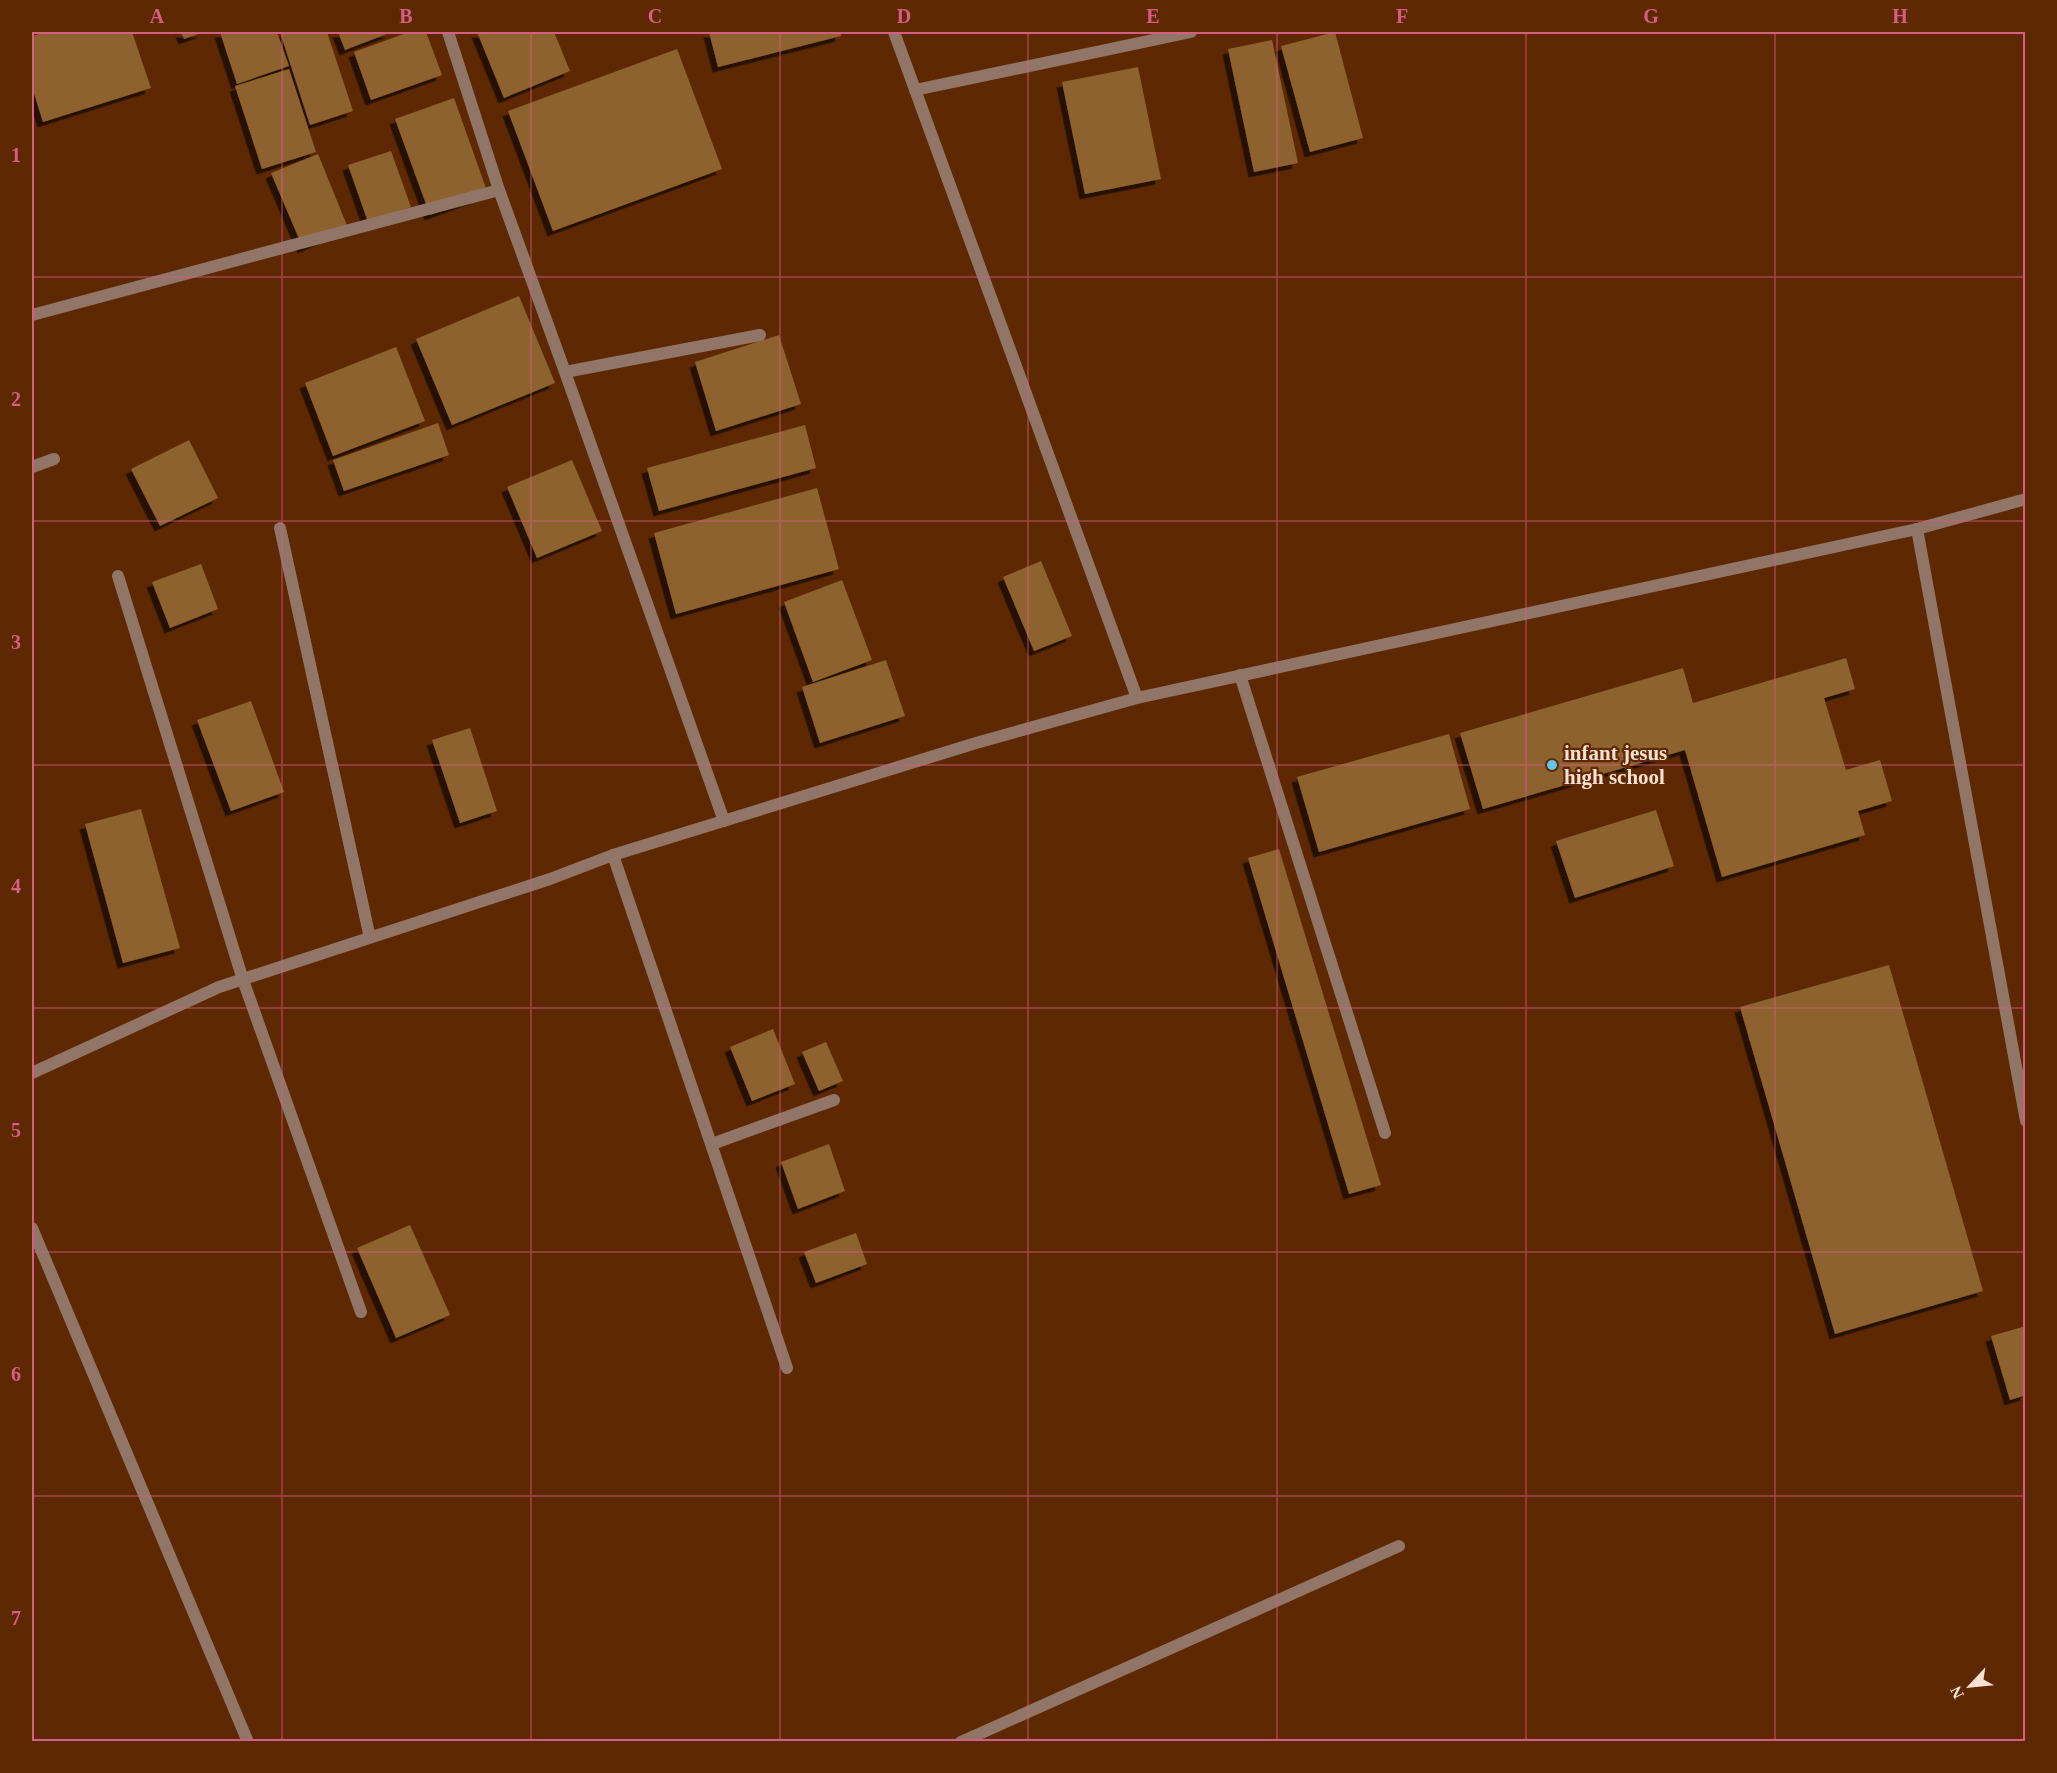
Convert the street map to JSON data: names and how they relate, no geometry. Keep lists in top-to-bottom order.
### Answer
{
  "places": ["infant jesus high school"],
  "north": "bottom left",
  "grid": {
    "columns": [
      "A",
      "B",
      "C",
      "D",
      "E",
      "F",
      "G",
      "H"
    ],
    "rows": [
      "1",
      "2",
      "3",
      "4",
      "5",
      "6",
      "7"
    ]
  }
}
